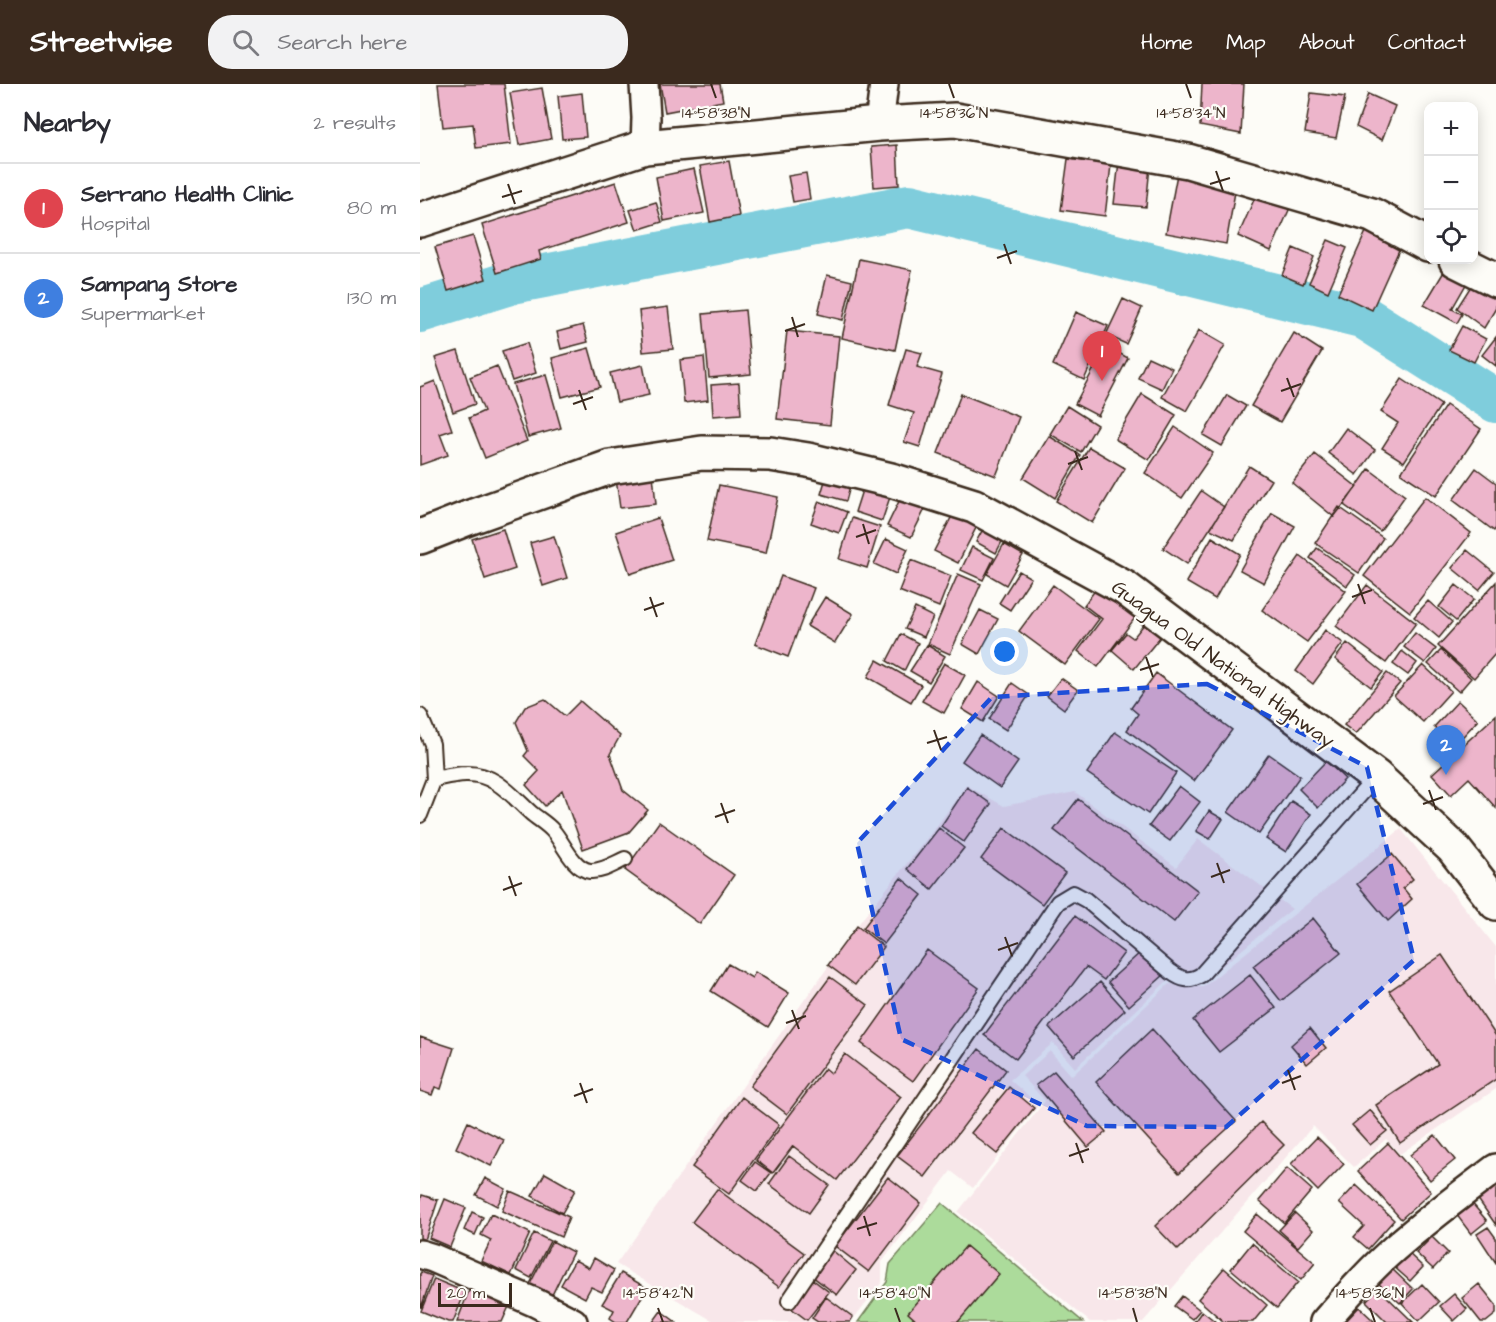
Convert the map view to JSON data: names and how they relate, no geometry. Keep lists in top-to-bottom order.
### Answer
{
  "streets": {
    "main road": ["Guagua Old National Highway"]
  },
  "scale_bar": "20 m",
  "page": {
    "header": "Streetwise",
    "search": "Search here",
    "nav": [
      "Home",
      "Map",
      "About",
      "Contact"
    ],
    "heading": ["Nearby", "2 results"],
    "map_buttons": ["+", "−"],
    "list": [
      {
        "mark": "1",
        "name": "Serrano Health Clinic",
        "note": "Hospital",
        "value": "80 m"
      },
      {
        "mark": "2",
        "name": "Sampang Store",
        "note": "Supermarket",
        "value": "130 m"
      }
    ],
    "pins": ["1", "2"],
    "scale": "20 m"
  },
  "coordinates": [
    "14°58'38\"N",
    "14°58'36\"N",
    "14°58'34\"N",
    "14°58'42\"N",
    "14°58'40\"N"
  ]
}
